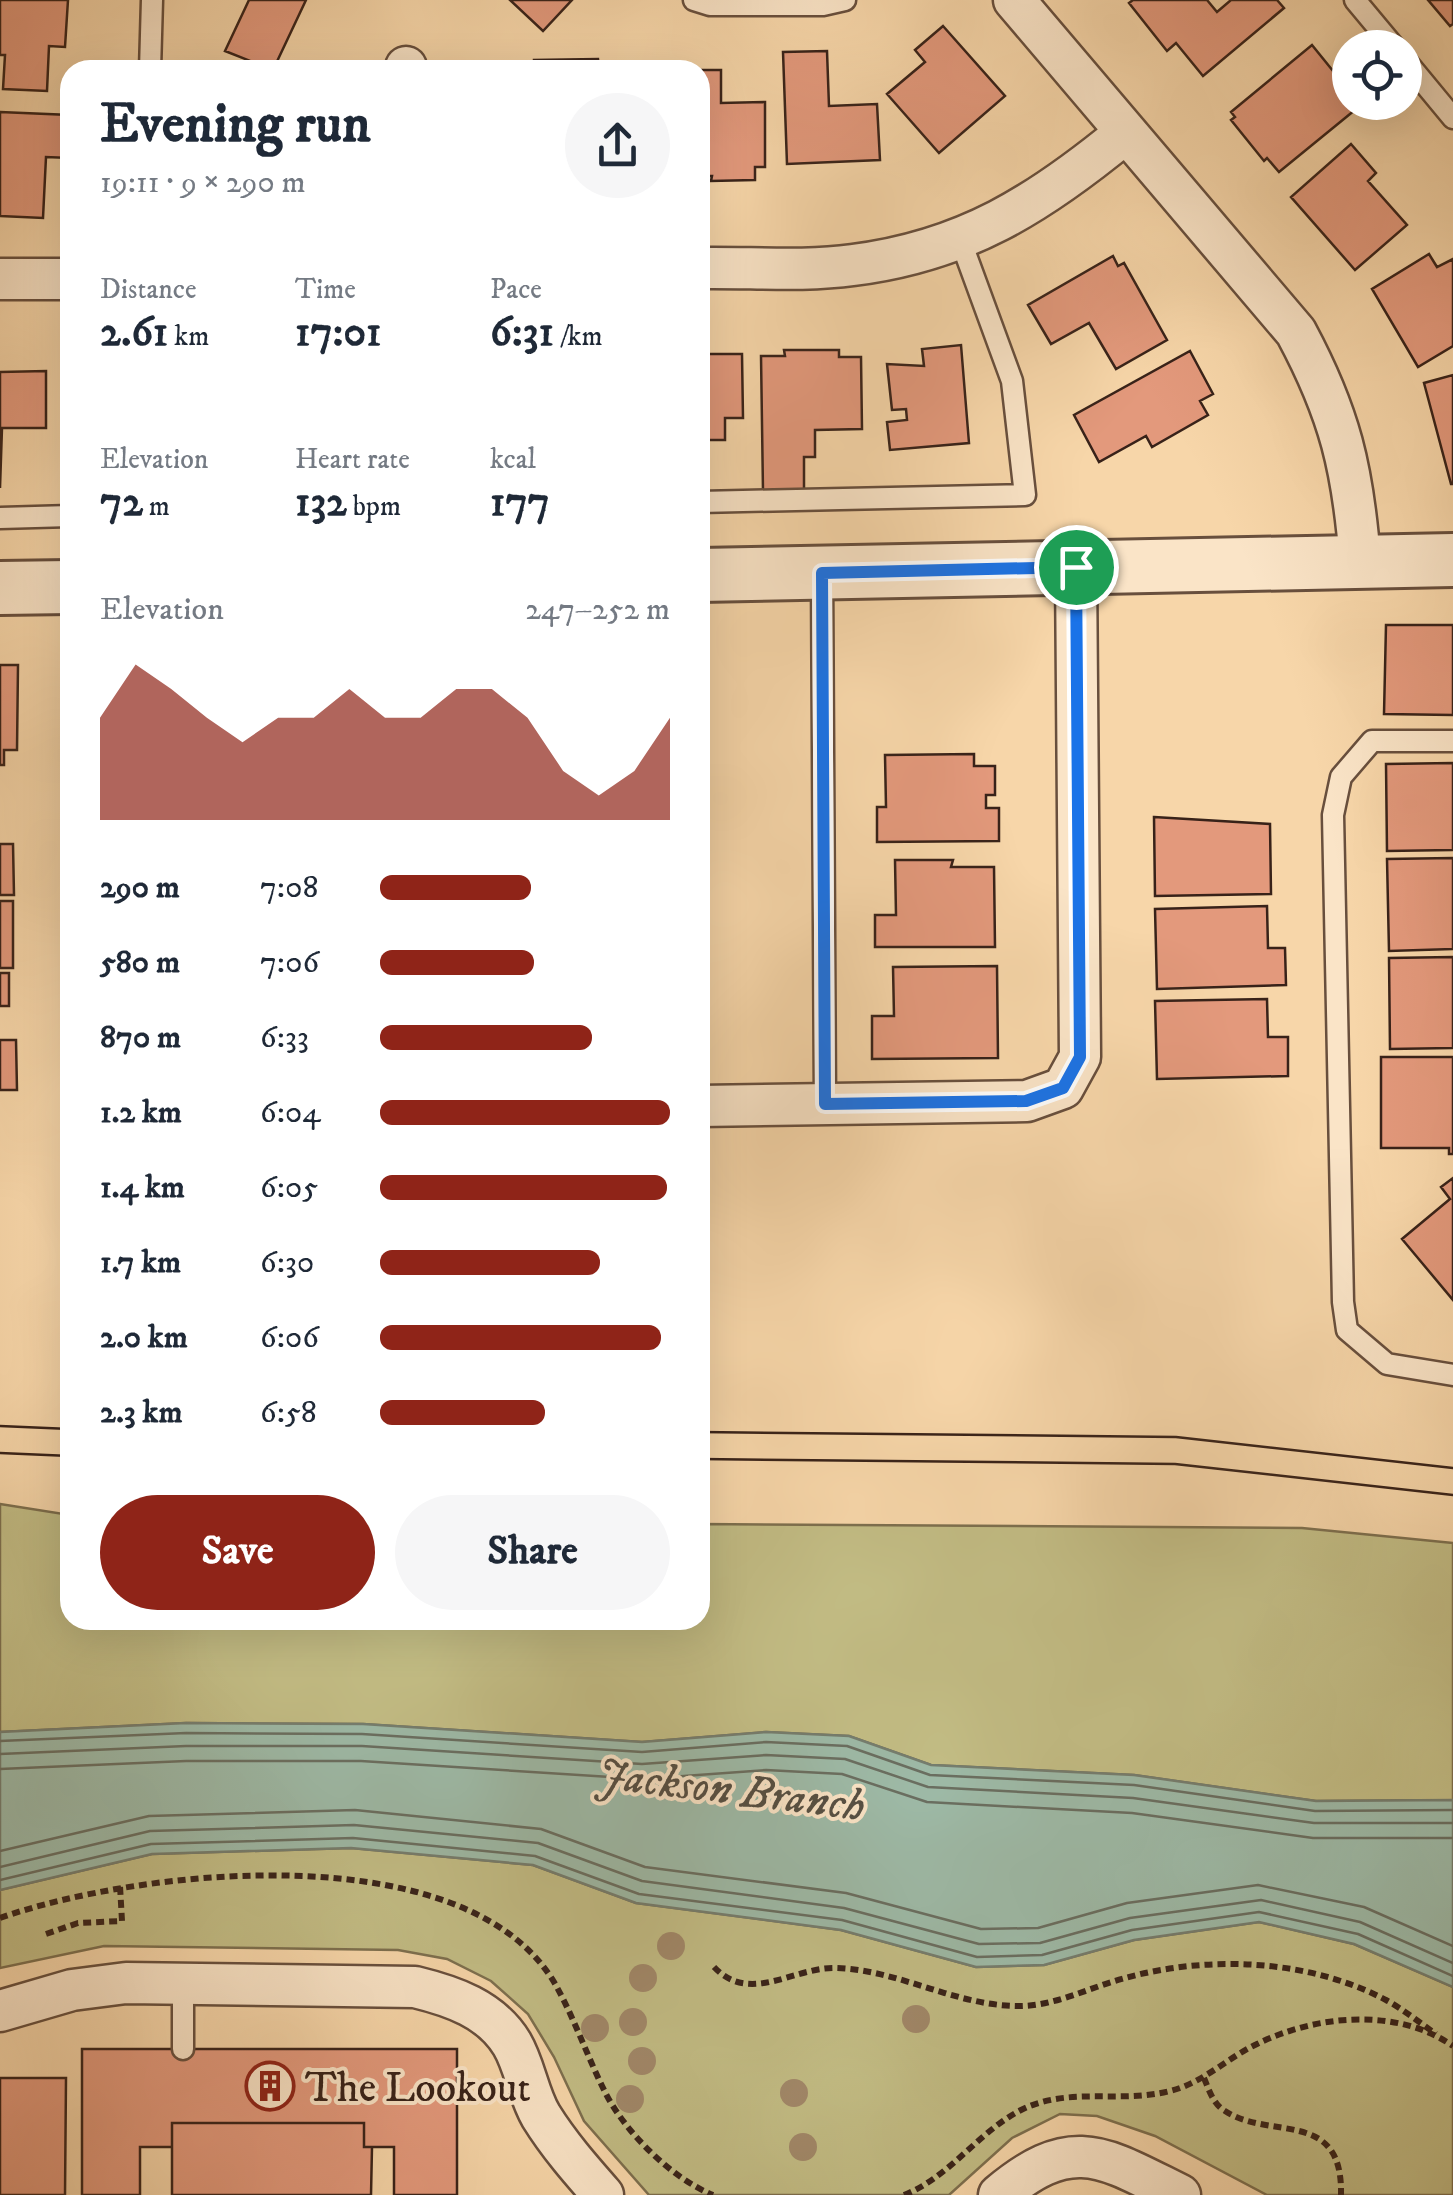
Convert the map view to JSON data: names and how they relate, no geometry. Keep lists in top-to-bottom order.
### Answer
{
  "water": ["Jackson Branch"],
  "places": {
    "building": ["The Lookout"]
  },
  "page": {
    "heading": ["Evening run", "19:11 · 9 × 290 m"],
    "stats": [
      ["Distance", "2.61 km"],
      ["Time", "17:01"],
      ["Pace", "6:31 /km"],
      ["Elevation", "72 m"],
      ["Heart rate", "132 bpm"],
      ["kcal", "177"]
    ],
    "chart": ["Elevation", "247–252 m"],
    "list": [
      {
        "name": "290 m",
        "note": "7:08"
      },
      {
        "name": "580 m",
        "note": "7:06"
      },
      {
        "name": "870 m",
        "note": "6:33"
      },
      {
        "name": "1.2 km",
        "note": "6:04"
      },
      {
        "name": "1.4 km",
        "note": "6:05"
      },
      {
        "name": "1.7 km",
        "note": "6:30"
      },
      {
        "name": "2.0 km",
        "note": "6:06"
      },
      {
        "name": "2.3 km",
        "note": "6:58"
      }
    ],
    "buttons": ["Save", "Share"]
  }
}
